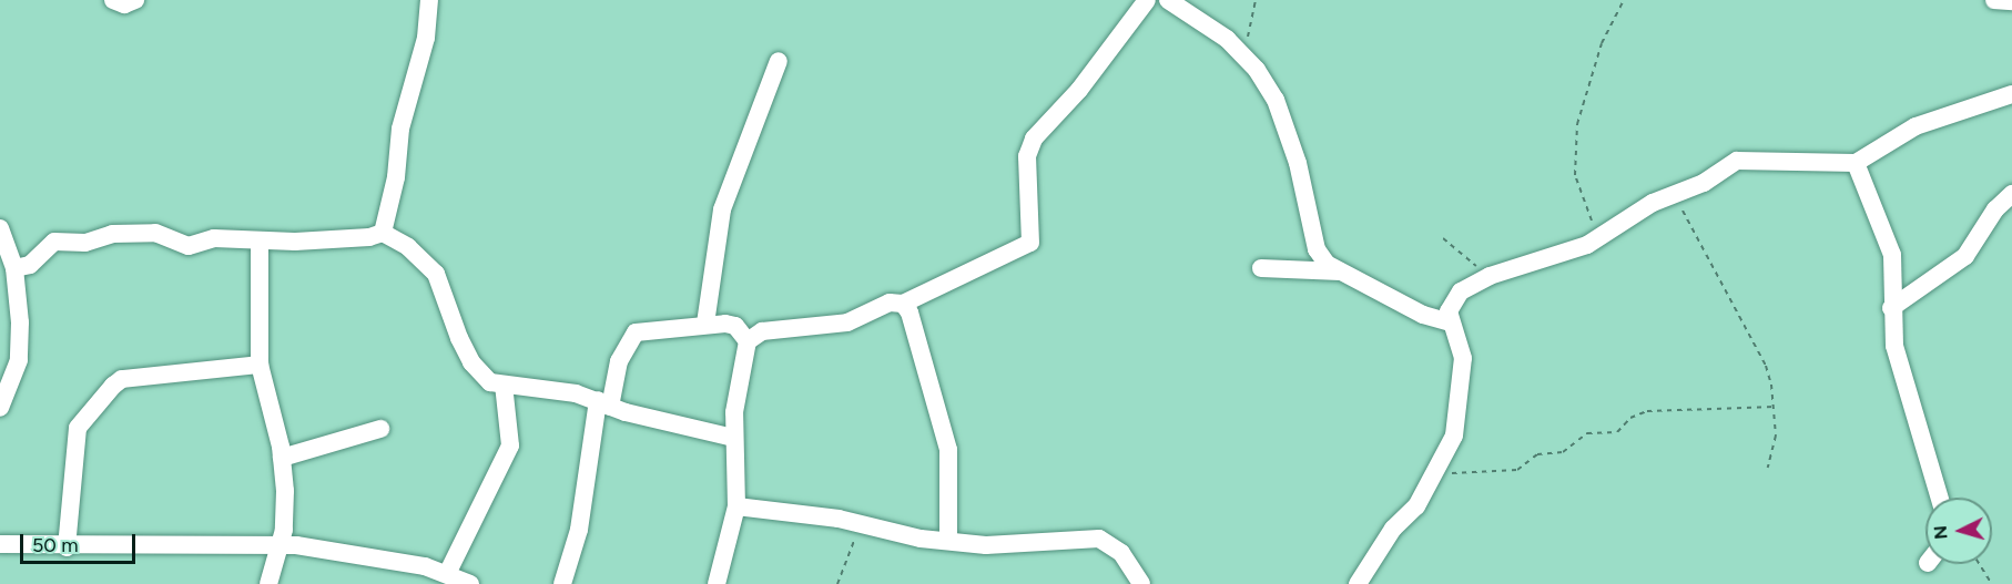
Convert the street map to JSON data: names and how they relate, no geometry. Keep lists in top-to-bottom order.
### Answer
{
  "scale_bar": "50 m",
  "north": "left"
}
